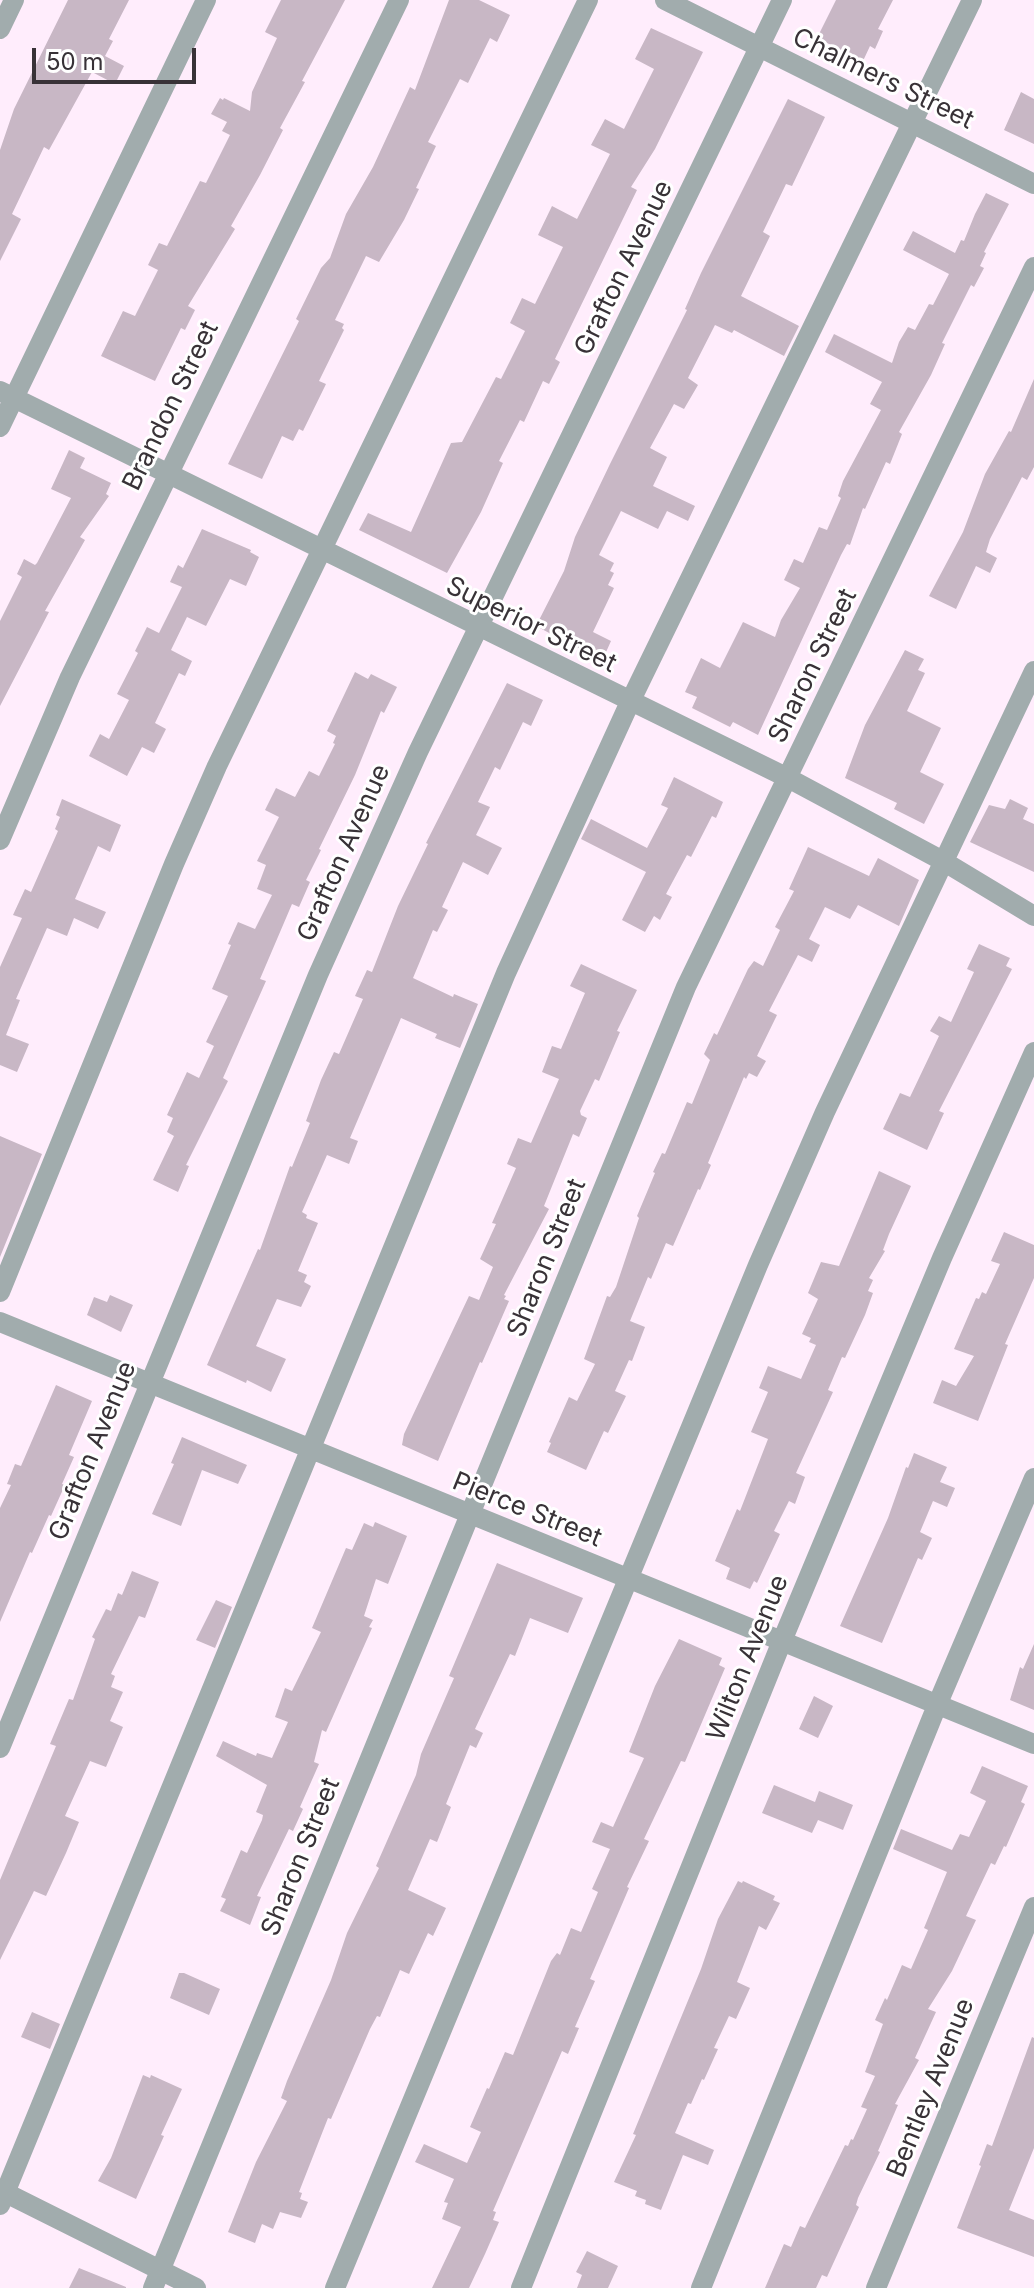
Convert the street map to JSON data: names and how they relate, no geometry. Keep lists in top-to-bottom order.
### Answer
{
  "streets": {
    "street": [
      "Chalmers Street",
      "Grafton Avenue",
      "Brandon Street",
      "Superior Street",
      "Sharon Street",
      "Pierce Street",
      "Wilton Avenue",
      "Bentley Avenue"
    ]
  },
  "crossings": [
    ["Chalmers Street", "Grafton Avenue"],
    ["Grafton Avenue", "Superior Street"],
    ["Grafton Avenue", "Pierce Street"],
    ["Brandon Street", "Superior Street"],
    ["Superior Street", "Sharon Street"],
    ["Sharon Street", "Pierce Street"],
    ["Pierce Street", "Wilton Avenue"]
  ],
  "scale_bar": "50 m"
}
